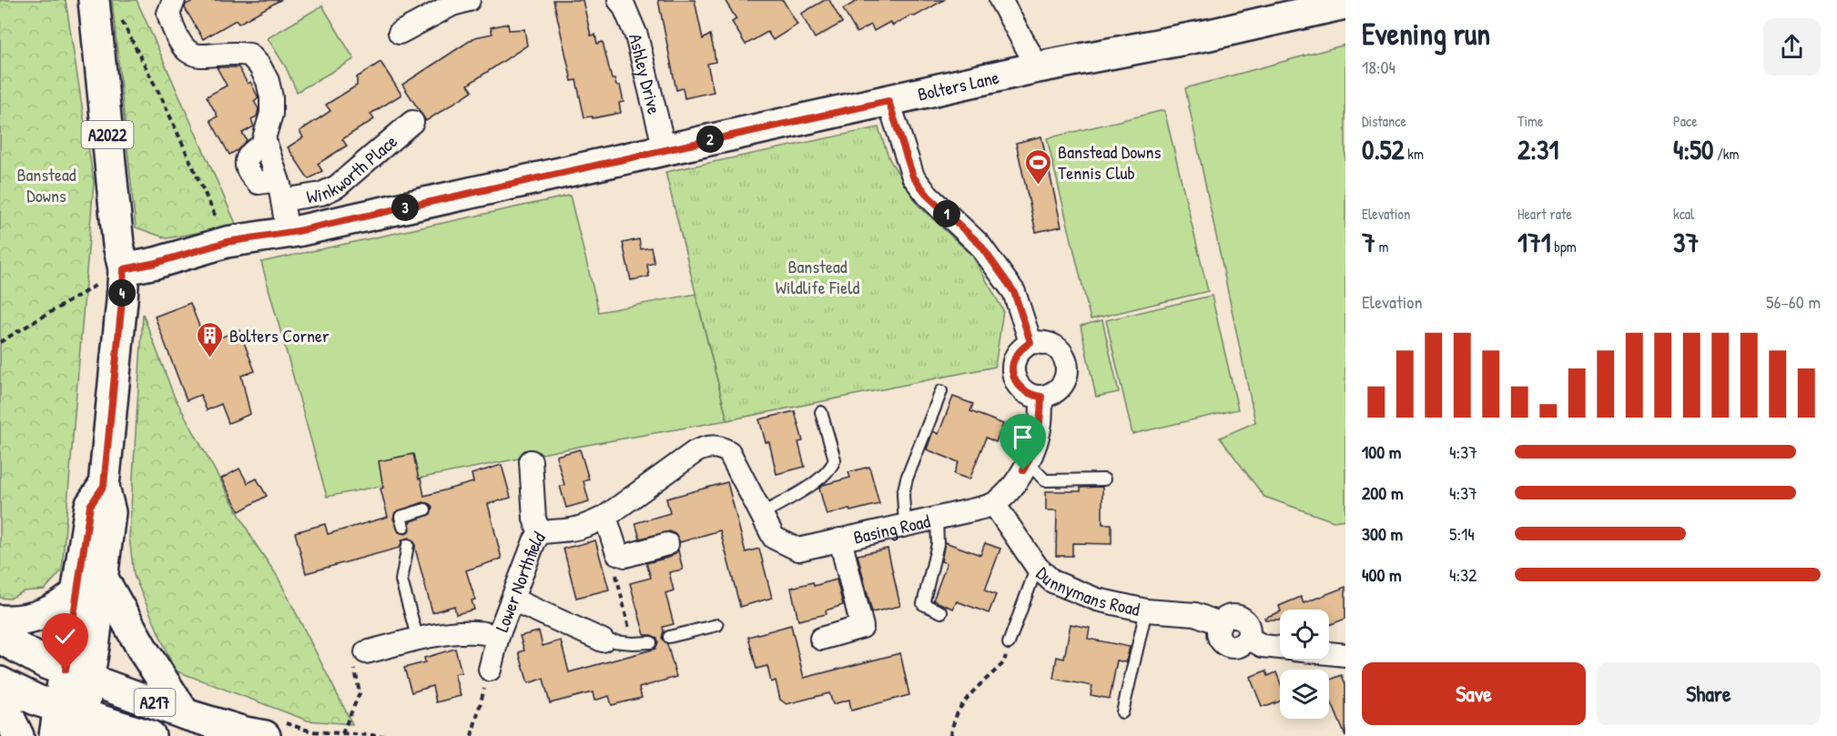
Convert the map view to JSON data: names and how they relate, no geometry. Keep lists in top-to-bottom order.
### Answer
{
  "streets": {
    "main road": ["Bolters Lane", "A2022", "A217"],
    "street": [
      "Ashley Drive",
      "Winkworth Place",
      "Basing Road",
      "Lower Northfield",
      "Dunnymans Road"
    ]
  },
  "crossings": [
    ["Ashley Drive", "Bolters Lane"],
    ["Bolters Lane", "A2022"],
    ["Bolters Lane", "Winkworth Place"],
    ["A2022", "A217"],
    ["Basing Road", "Lower Northfield"],
    ["Basing Road", "Dunnymans Road"]
  ],
  "parks": ["Banstead Downs", "Banstead Wildlife Field"],
  "places": {
    "sports": ["Banstead Downs Tennis Club"],
    "building": ["Bolters Corner"]
  },
  "page": {
    "heading": ["Evening run", "18:04"],
    "stats": [
      ["Distance", "0.52 km"],
      ["Time", "2:31"],
      ["Pace", "4:50 /km"],
      ["Elevation", "7 m"],
      ["Heart rate", "171 bpm"],
      ["kcal", "37"]
    ],
    "pins": [
      "2",
      "3",
      "1",
      "4"
    ],
    "chart": ["Elevation", "56–60 m"],
    "list": [
      {
        "name": "100 m",
        "note": "4:37"
      },
      {
        "name": "200 m",
        "note": "4:37"
      },
      {
        "name": "300 m",
        "note": "5:14"
      },
      {
        "name": "400 m",
        "note": "4:32"
      }
    ],
    "buttons": ["Save", "Share"]
  }
}
